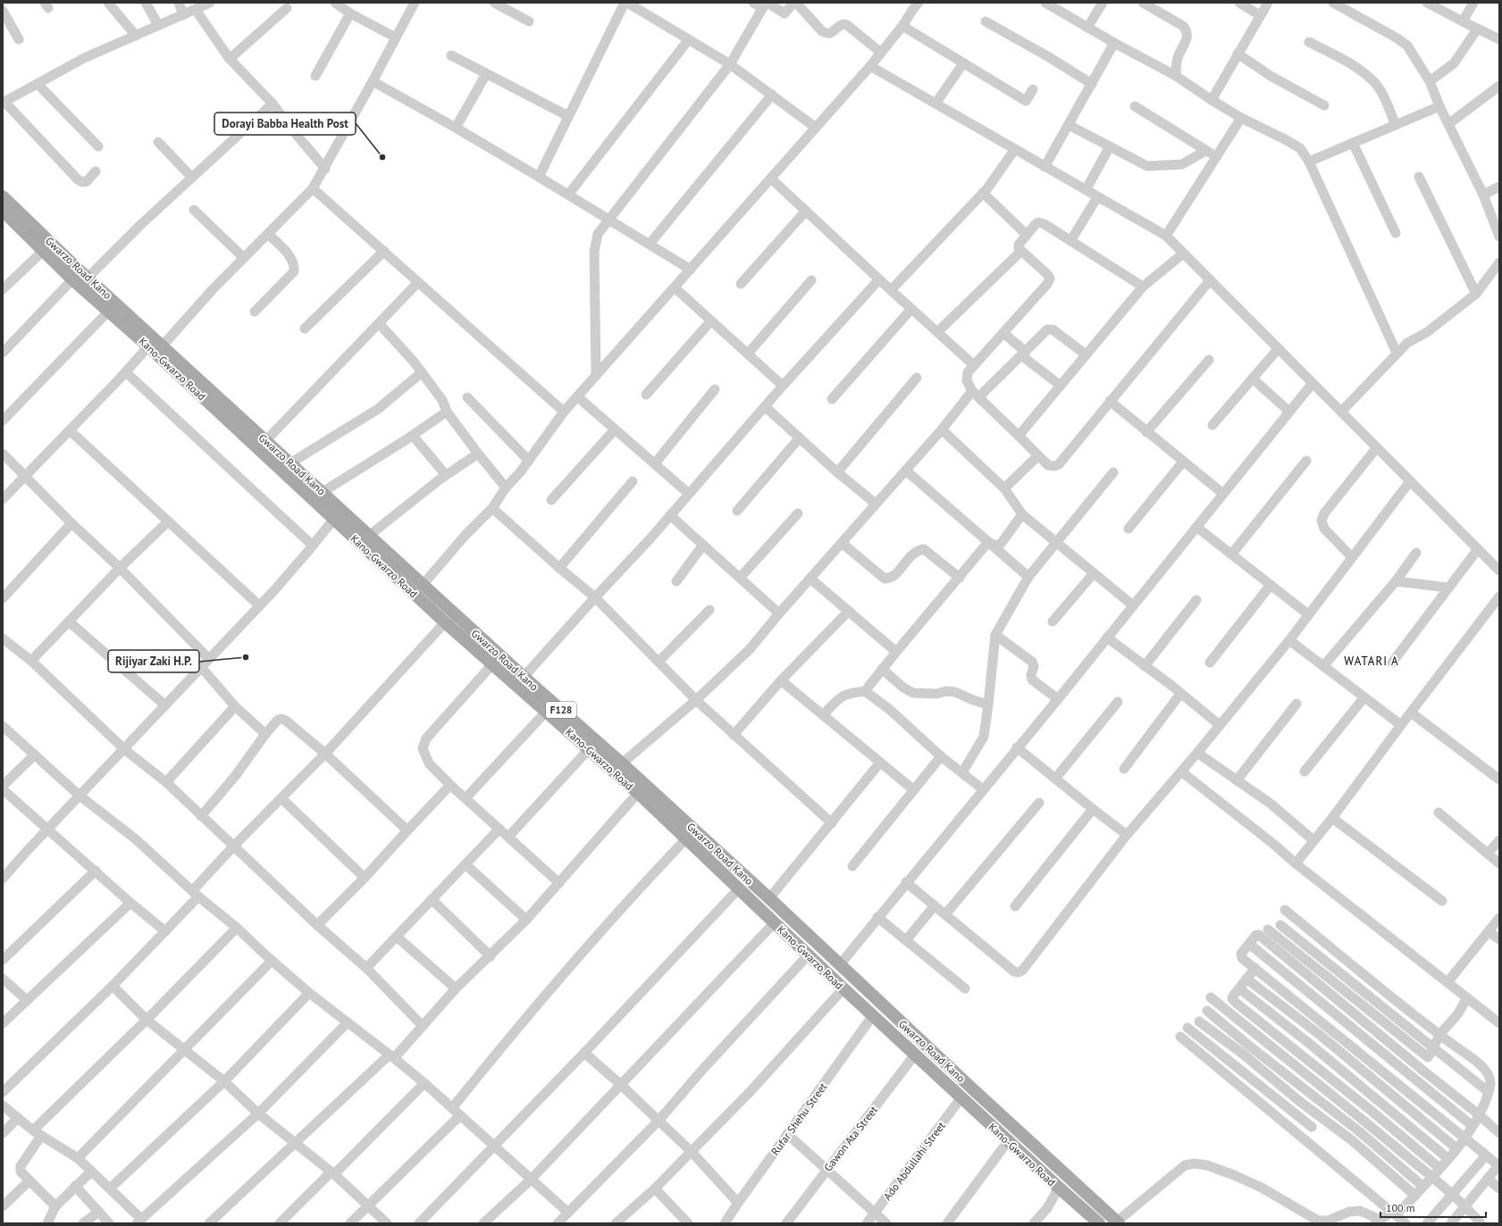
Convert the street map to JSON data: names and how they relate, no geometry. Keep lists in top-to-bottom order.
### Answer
{
  "streets": {
    "main road": ["Gwarzo Road Kano", "Kano-Gwarzo Road", "F128"],
    "street": ["Rufar Shehu Street", "Gawon Ata Street", "Ado Abdullahi Street"]
  },
  "crossings": [
    ["Gwarzo Road Kano", "Kano-Gwarzo Road"],
    ["Kano-Gwarzo Road", "Rufar Shehu Street"],
    ["Kano-Gwarzo Road", "Gawon Ata Street"],
    ["Kano-Gwarzo Road", "Ado Abdullahi Street"]
  ],
  "districts": ["WATARI A"],
  "places": ["Dorayi Babba Health Post", "Rijiyar Zaki H.P."],
  "scale_bar": "100 m"
}
